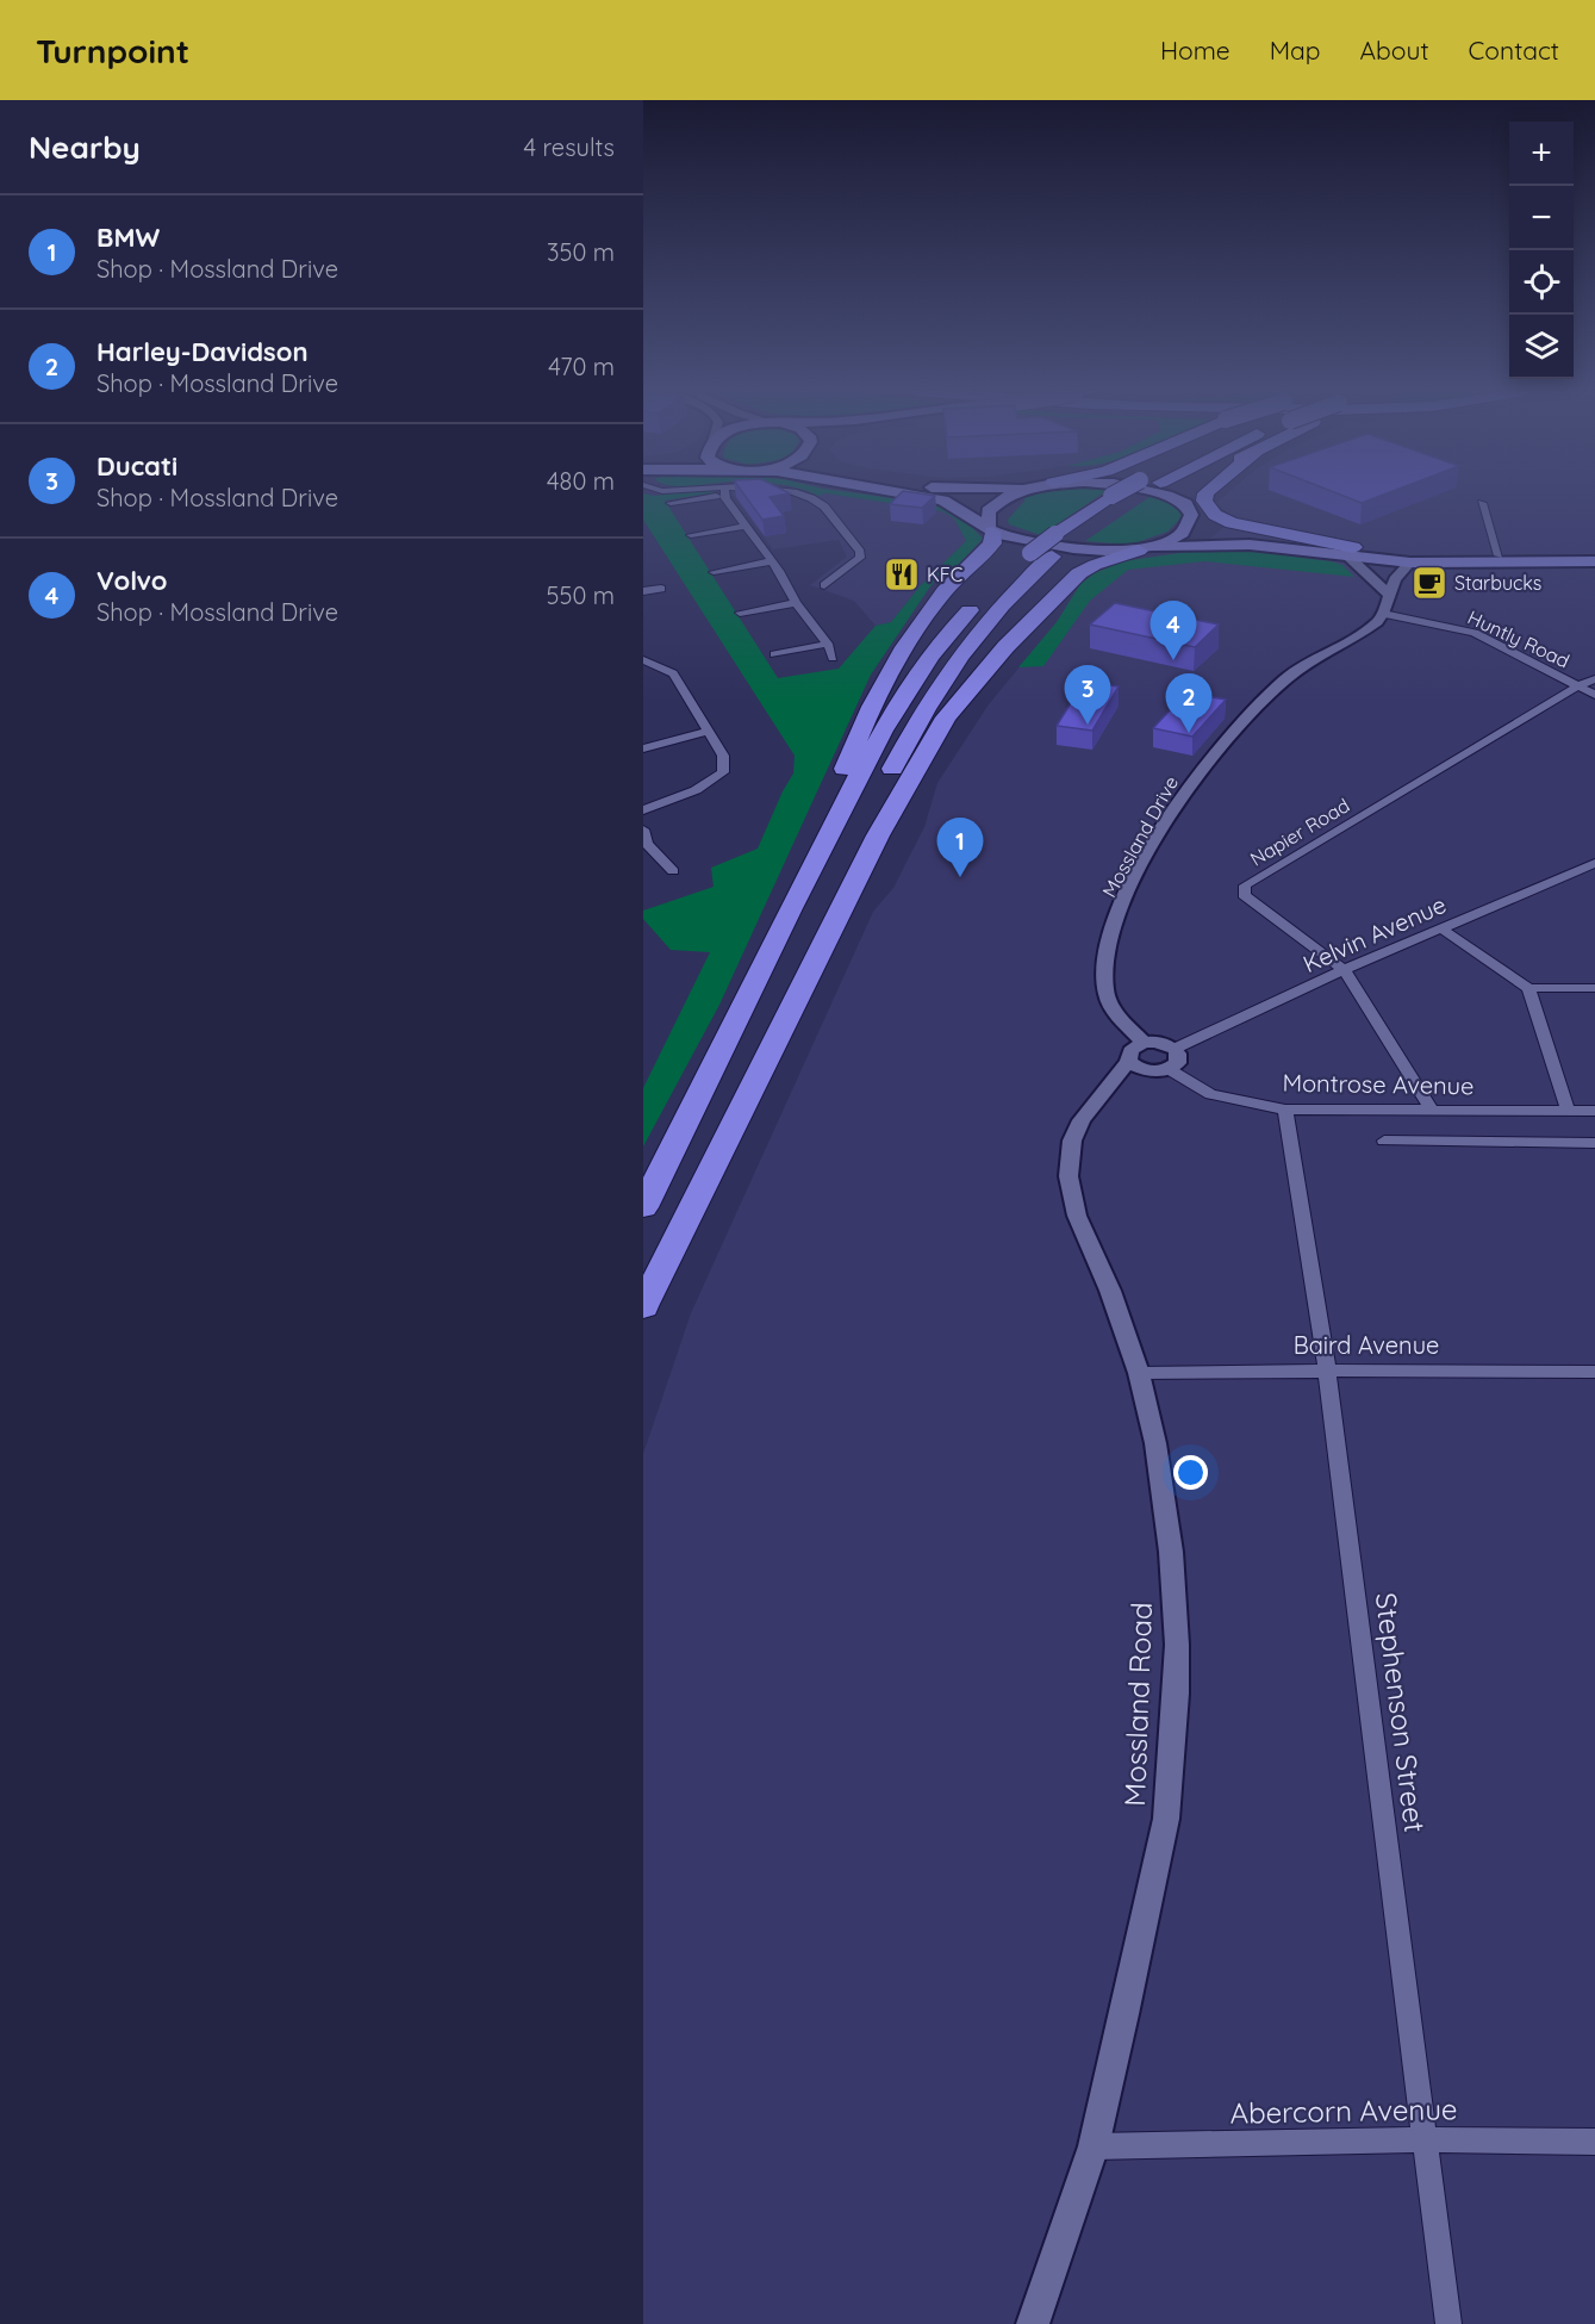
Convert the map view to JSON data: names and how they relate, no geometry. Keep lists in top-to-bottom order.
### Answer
{
  "streets": {
    "street": [
      "Huntly Road",
      "Napier Road",
      "Mossland Drive",
      "Kelvin Avenue",
      "Montrose Avenue",
      "Baird Avenue",
      "Mossland Road",
      "Stephenson Street",
      "Abercorn Avenue"
    ]
  },
  "crossings": [
    ["Huntly Road", "Napier Road"],
    ["Huntly Road", "Mossland Drive"],
    ["Napier Road", "Kelvin Avenue"],
    ["Napier Road", "Montrose Avenue"],
    ["Mossland Drive", "Kelvin Avenue"],
    ["Mossland Drive", "Montrose Avenue"],
    ["Mossland Drive", "Mossland Road"],
    ["Kelvin Avenue", "Montrose Avenue"],
    ["Kelvin Avenue", "Mossland Road"],
    ["Montrose Avenue", "Mossland Road"],
    ["Montrose Avenue", "Stephenson Street"],
    ["Baird Avenue", "Mossland Road"],
    ["Baird Avenue", "Stephenson Street"],
    ["Mossland Road", "Abercorn Avenue"],
    ["Stephenson Street", "Abercorn Avenue"]
  ],
  "places": {
    "restaurant": ["KFC"],
    "cafe": ["Starbucks"]
  },
  "page": {
    "header": "Turnpoint",
    "nav": [
      "Home",
      "Map",
      "About",
      "Contact"
    ],
    "heading": ["Nearby", "4 results"],
    "map_buttons": ["+", "−"],
    "list": [
      {
        "mark": "1",
        "name": "BMW",
        "note": "Shop · Mossland Drive",
        "value": "350 m"
      },
      {
        "mark": "2",
        "name": "Harley-Davidson",
        "note": "Shop · Mossland Drive",
        "value": "470 m"
      },
      {
        "mark": "3",
        "name": "Ducati",
        "note": "Shop · Mossland Drive",
        "value": "480 m"
      },
      {
        "mark": "4",
        "name": "Volvo",
        "note": "Shop · Mossland Drive",
        "value": "550 m"
      }
    ],
    "pins": [
      "4",
      "3",
      "2",
      "1"
    ]
  }
}
